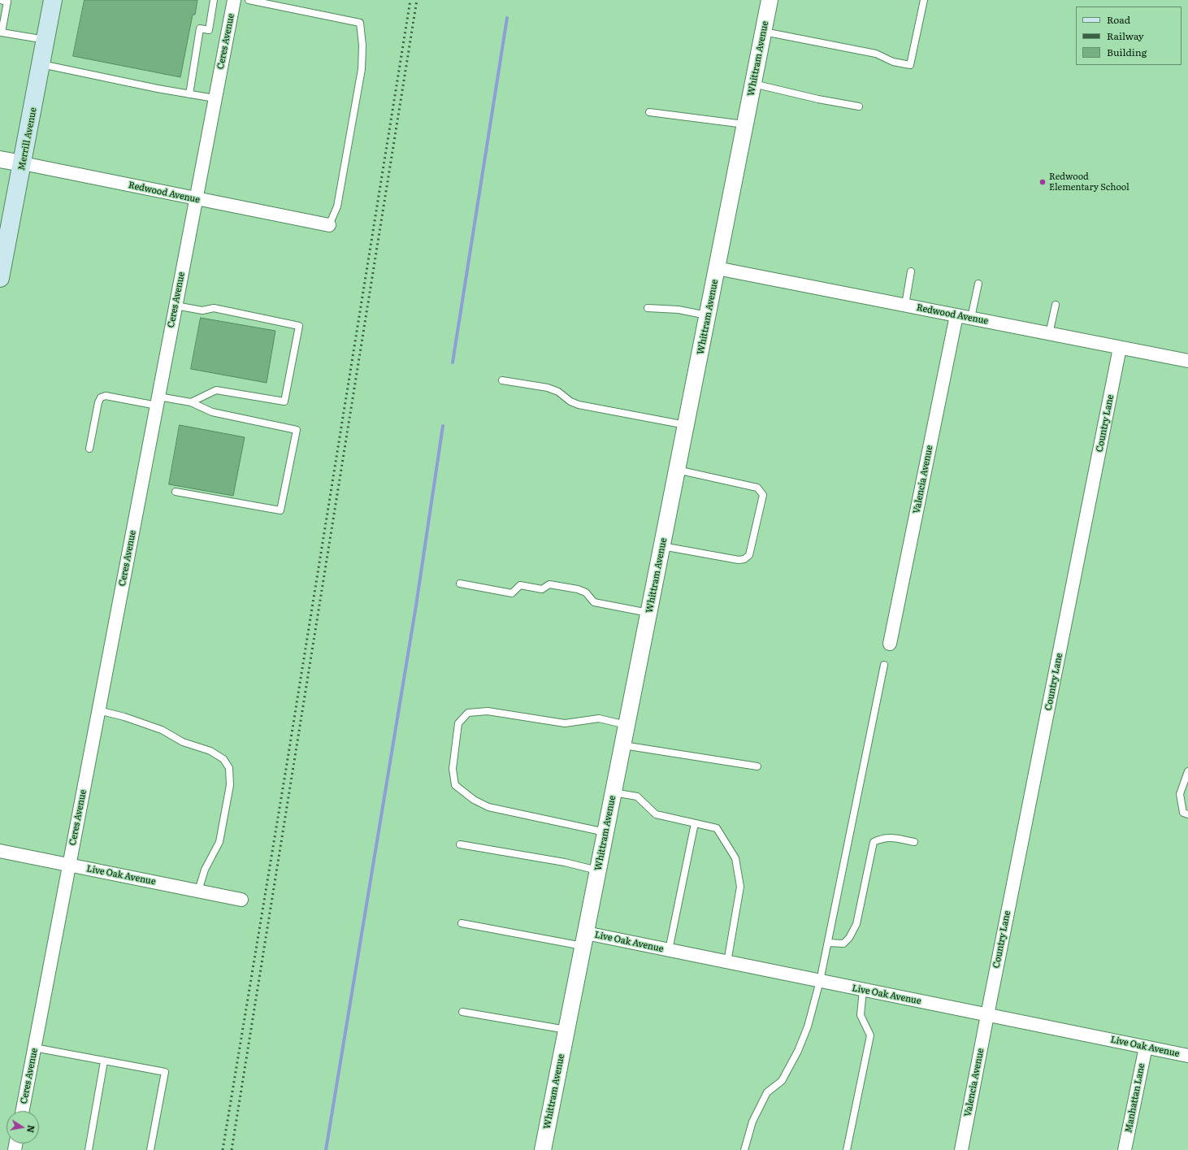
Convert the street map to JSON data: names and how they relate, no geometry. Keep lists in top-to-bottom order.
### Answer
{
  "streets": {
    "main road": ["Merrill Avenue"],
    "street": [
      "Ceres Avenue",
      "Whittram Avenue",
      "Redwood Avenue",
      "Country Lane",
      "Valencia Avenue",
      "Live Oak Avenue",
      "Manhattan Lane"
    ]
  },
  "crossings": [
    ["Ceres Avenue", "Redwood Avenue"],
    ["Ceres Avenue", "Live Oak Avenue"],
    ["Whittram Avenue", "Redwood Avenue"],
    ["Whittram Avenue", "Live Oak Avenue"],
    ["Merrill Avenue", "Redwood Avenue"],
    ["Redwood Avenue", "Country Lane"],
    ["Redwood Avenue", "Valencia Avenue"],
    ["Country Lane", "Valencia Avenue"],
    ["Country Lane", "Live Oak Avenue"],
    ["Valencia Avenue", "Live Oak Avenue"],
    ["Live Oak Avenue", "Manhattan Lane"]
  ],
  "places": ["Redwood Elementary School"],
  "legend": ["Road", "Railway", "Building"],
  "north": "right"
}
